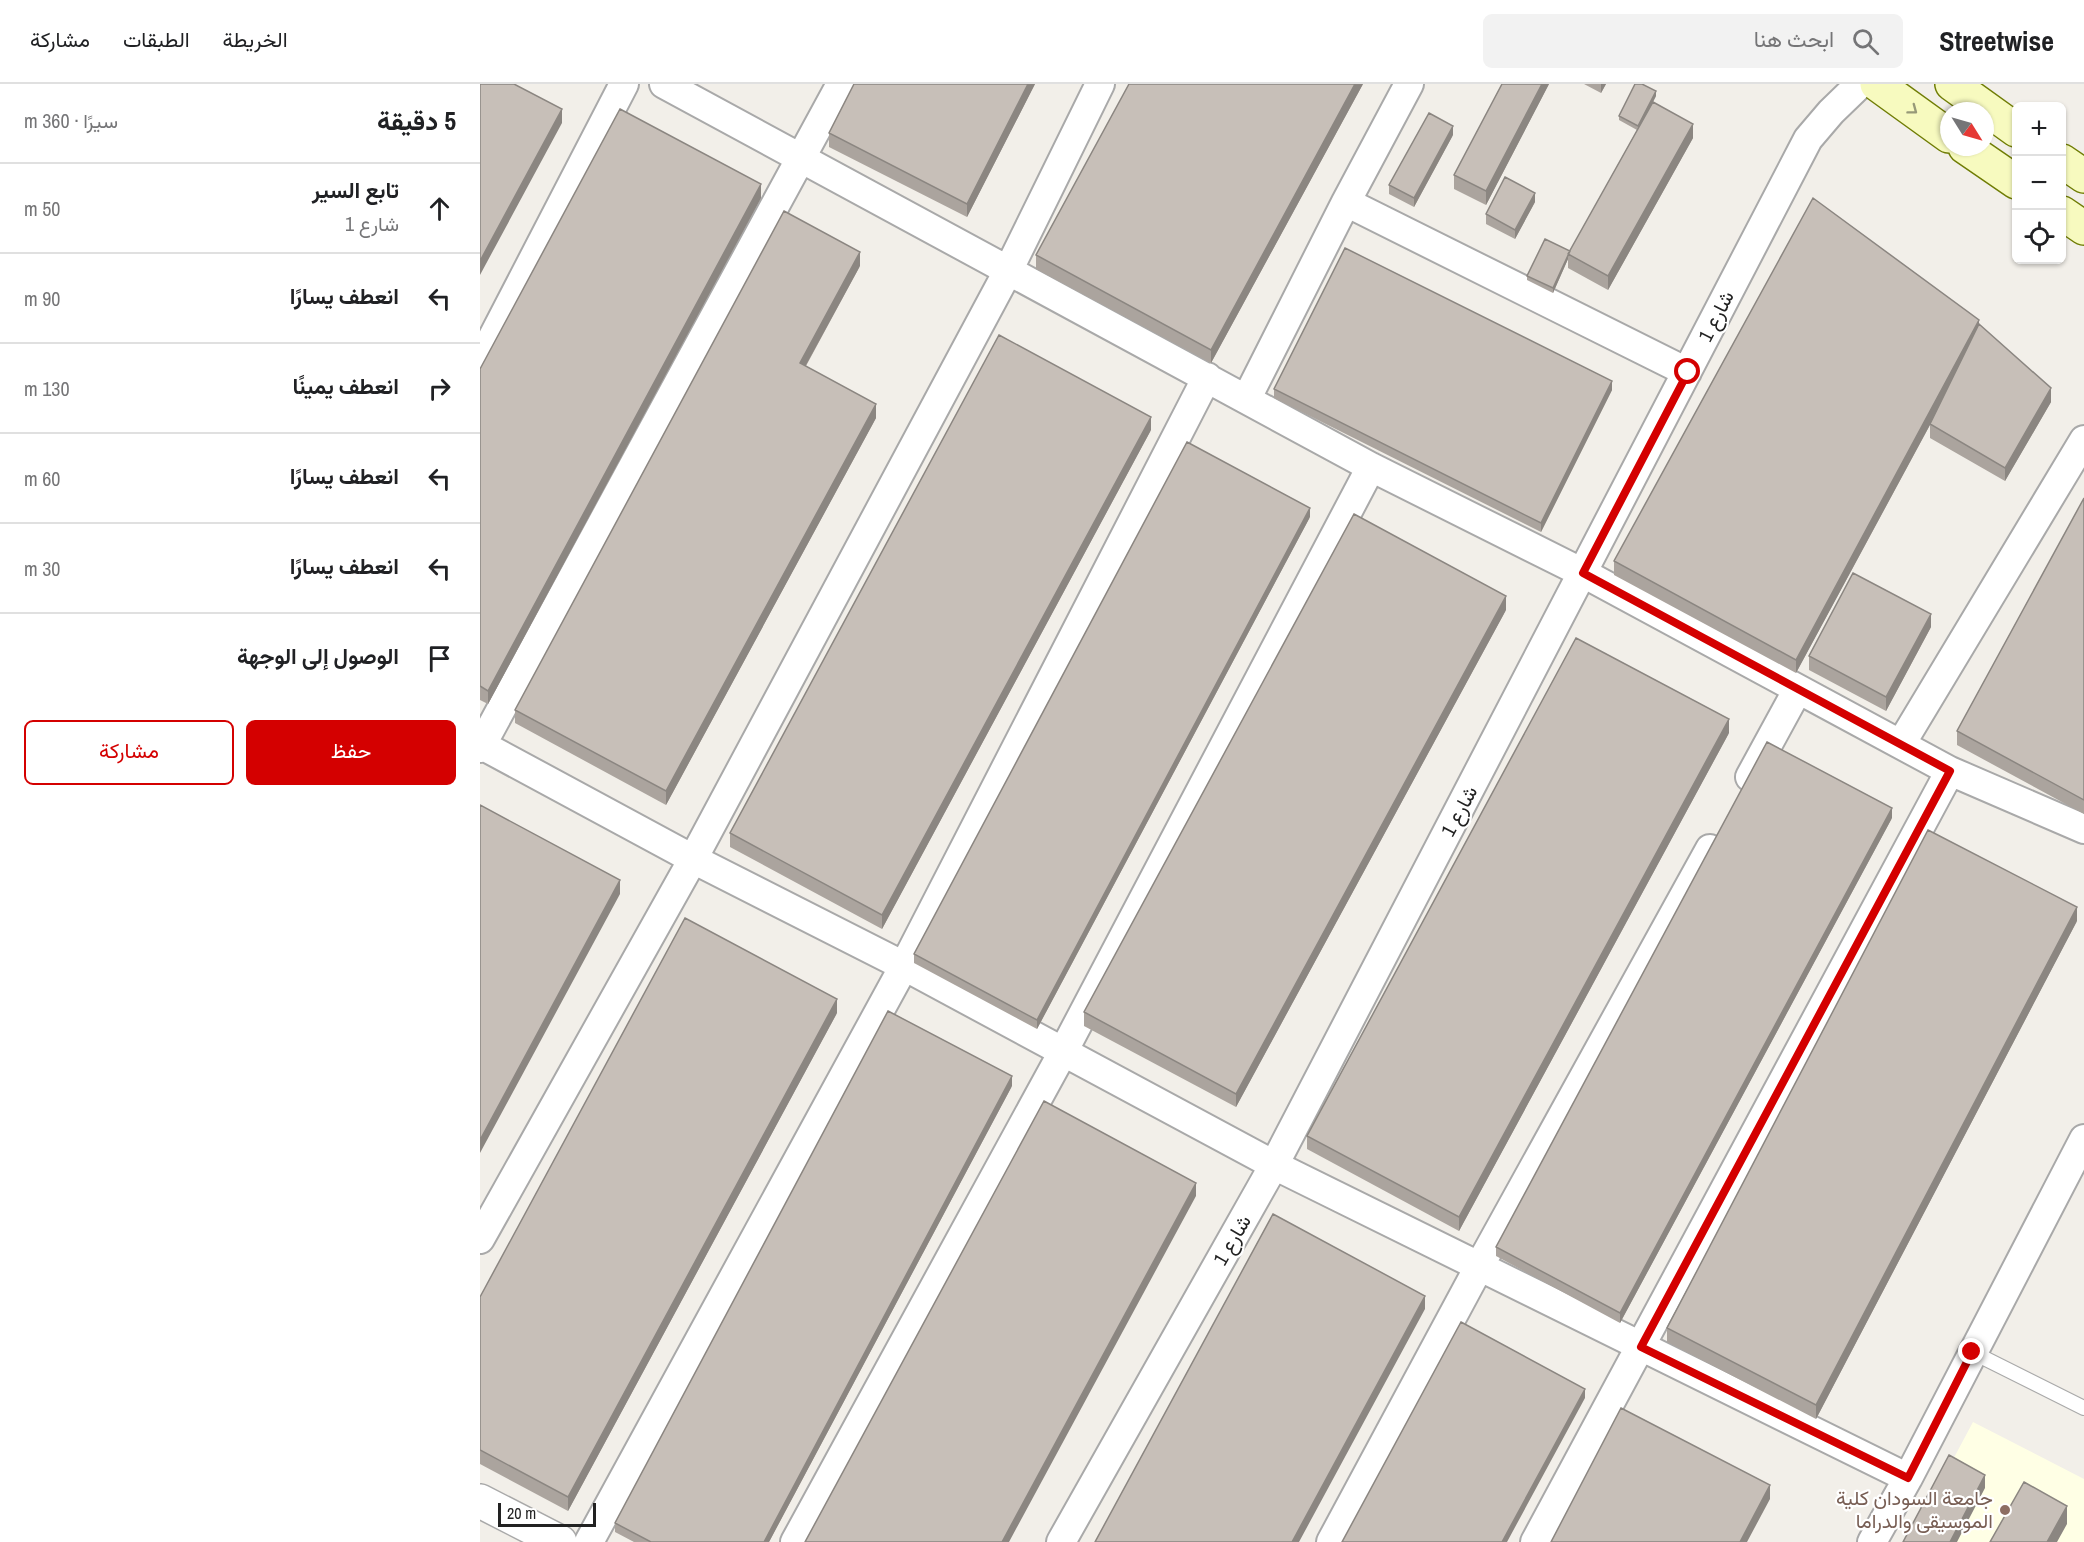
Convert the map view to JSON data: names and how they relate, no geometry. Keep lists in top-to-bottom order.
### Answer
{
  "streets": {
    "street": ["شارع 1"]
  },
  "places": ["جامعة السودان كلية الموسيقى والدراما"],
  "scale_bar": "20 m",
  "north": "bottom right",
  "page": {
    "header": "Streetwise",
    "search": "ابحث هنا",
    "nav": ["الخريطة", "الطبقات", "مشاركة"],
    "heading": ["5 دقيقة", "سيرًا · 360 m"],
    "map_buttons": ["+", "−"],
    "list": [
      ["تابع السير", "شارع 1", "50 m"],
      ["انعطف يسارًا", "90 m"],
      ["انعطف يمينًا", "130 m"],
      ["انعطف يسارًا", "60 m"],
      ["انعطف يسارًا", "30 m"],
      "الوصول إلى الوجهة"
    ],
    "buttons": ["حفظ", "مشاركة"],
    "scale": "20 m"
  }
}
